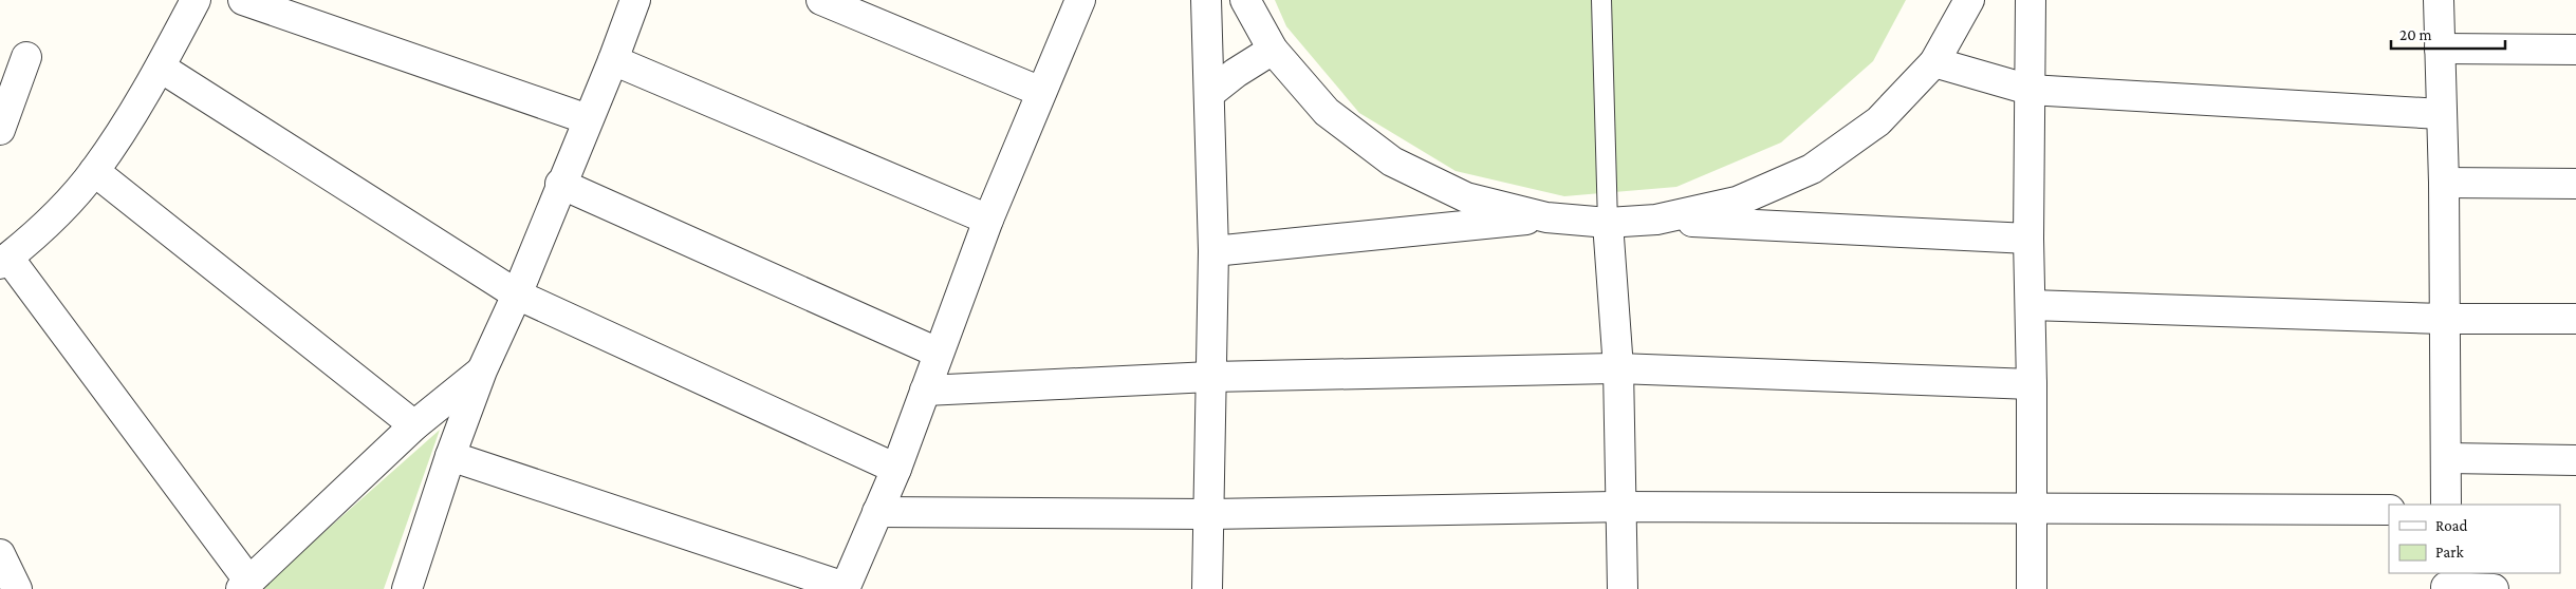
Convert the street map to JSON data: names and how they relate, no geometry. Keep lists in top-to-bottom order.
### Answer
{
  "legend": ["Road", "Park"],
  "scale_bar": "20 m"
}
